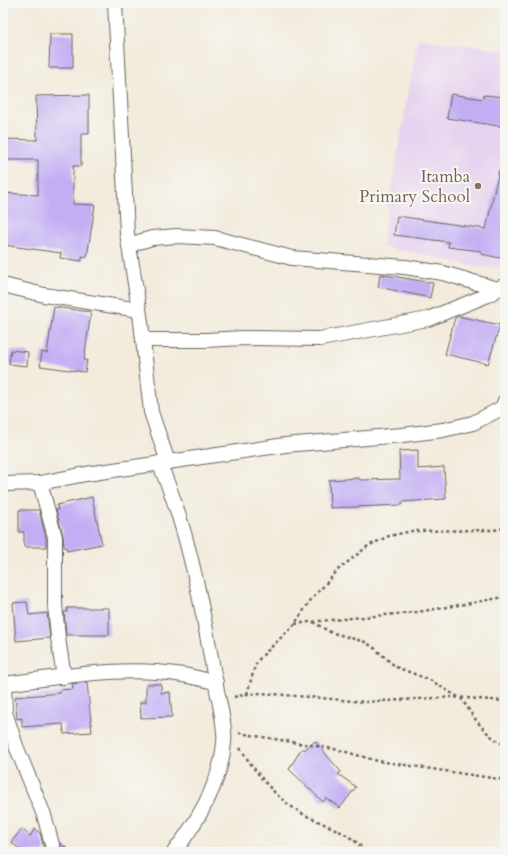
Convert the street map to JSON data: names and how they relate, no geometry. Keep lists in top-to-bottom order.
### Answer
{
  "places": ["Itamba Primary School"]
}
